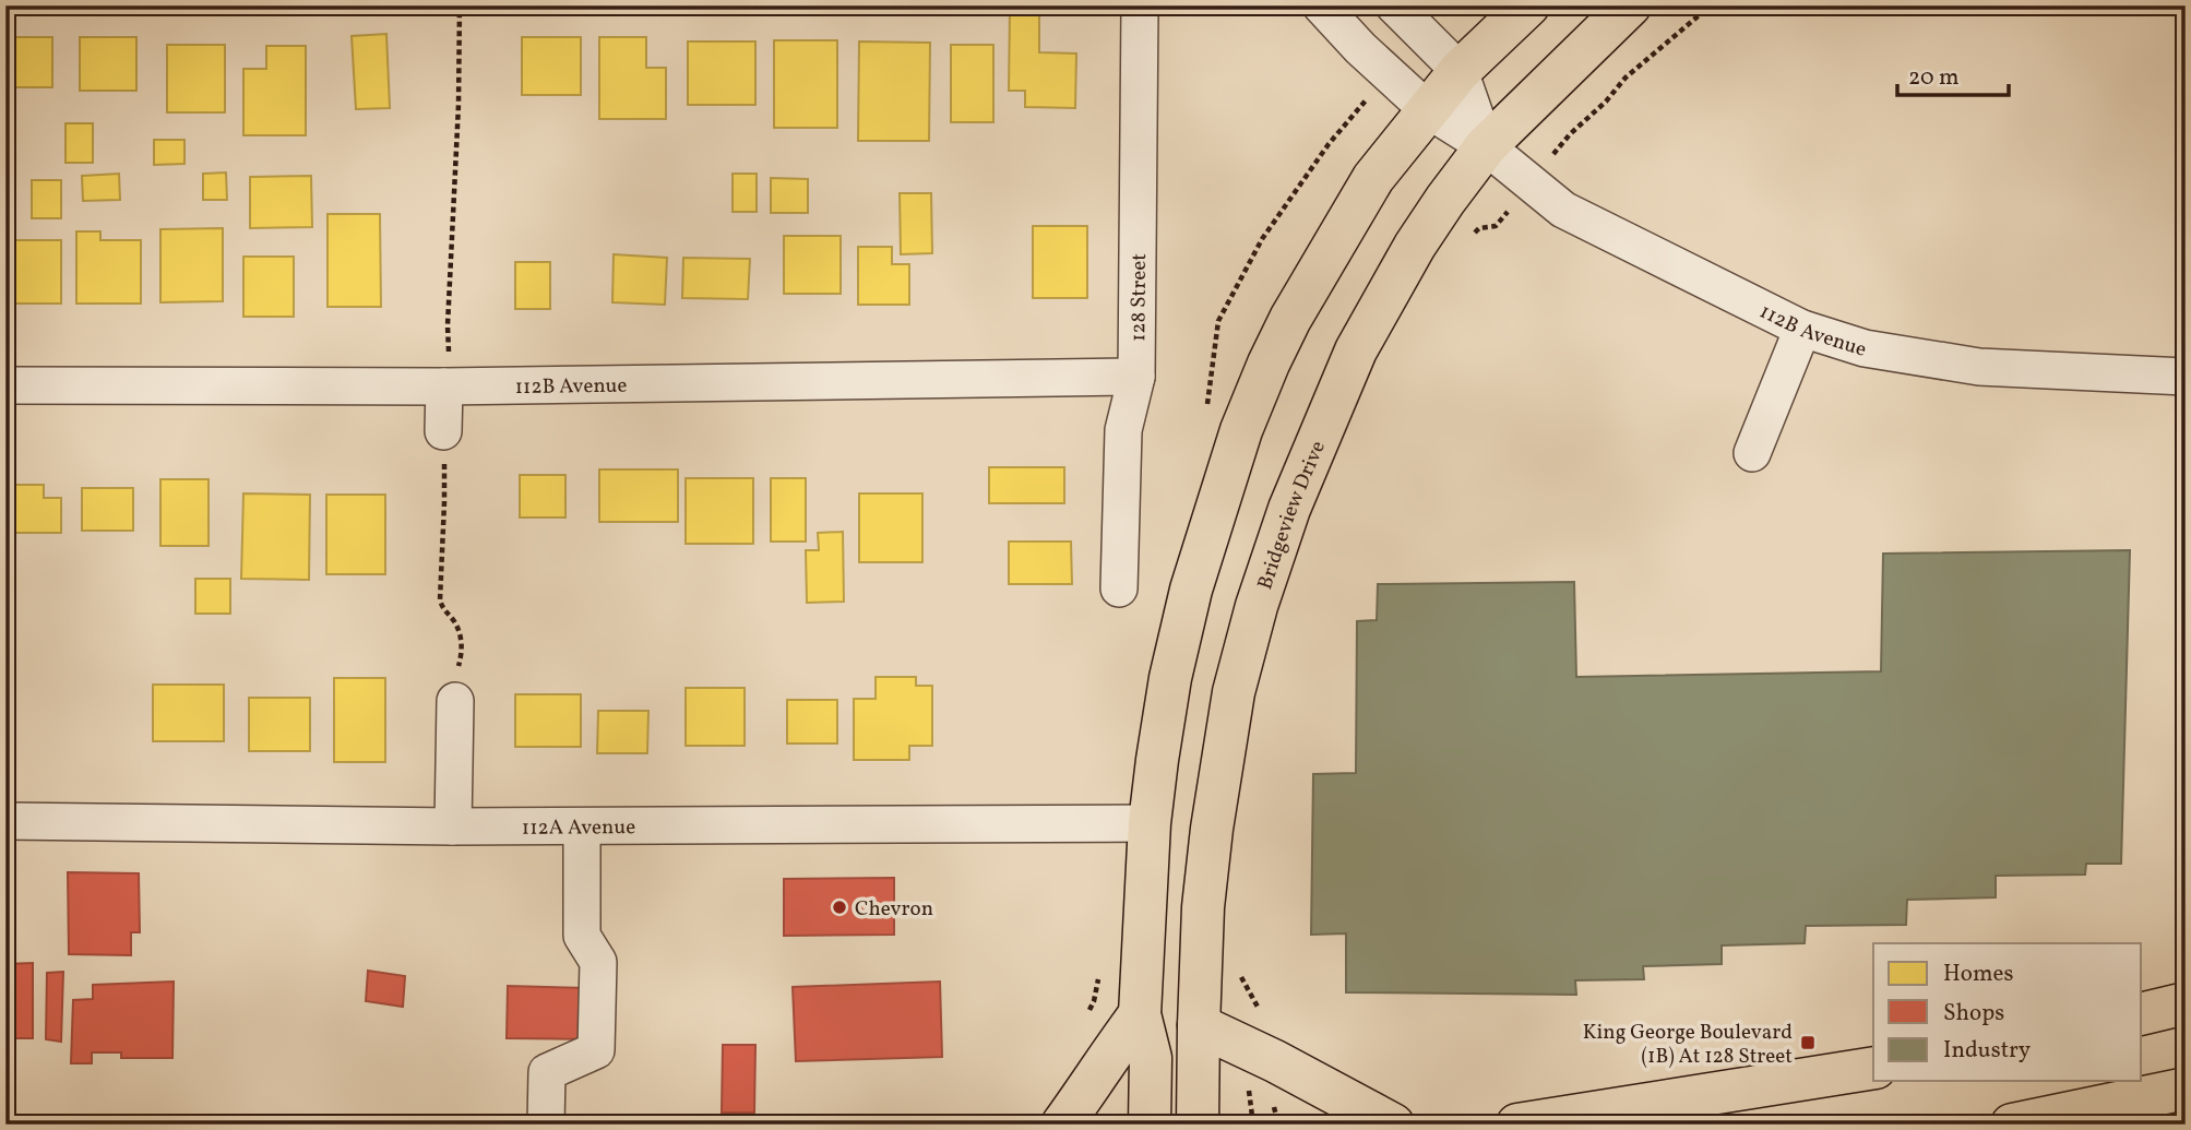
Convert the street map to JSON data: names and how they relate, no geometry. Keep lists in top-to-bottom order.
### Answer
{
  "streets": {
    "main road": ["Bridgeview Drive"],
    "street": ["128 Street", "112B Avenue", "112A Avenue"]
  },
  "crossings": [
    ["128 Street", "112B Avenue"],
    ["112B Avenue", "Bridgeview Drive"]
  ],
  "places": {
    "other": ["Chevron"],
    "transit": ["King George Boulevard (1B) At 128 Street"]
  },
  "legend": ["Homes", "Shops", "Industry"],
  "scale_bar": "20 m"
}
